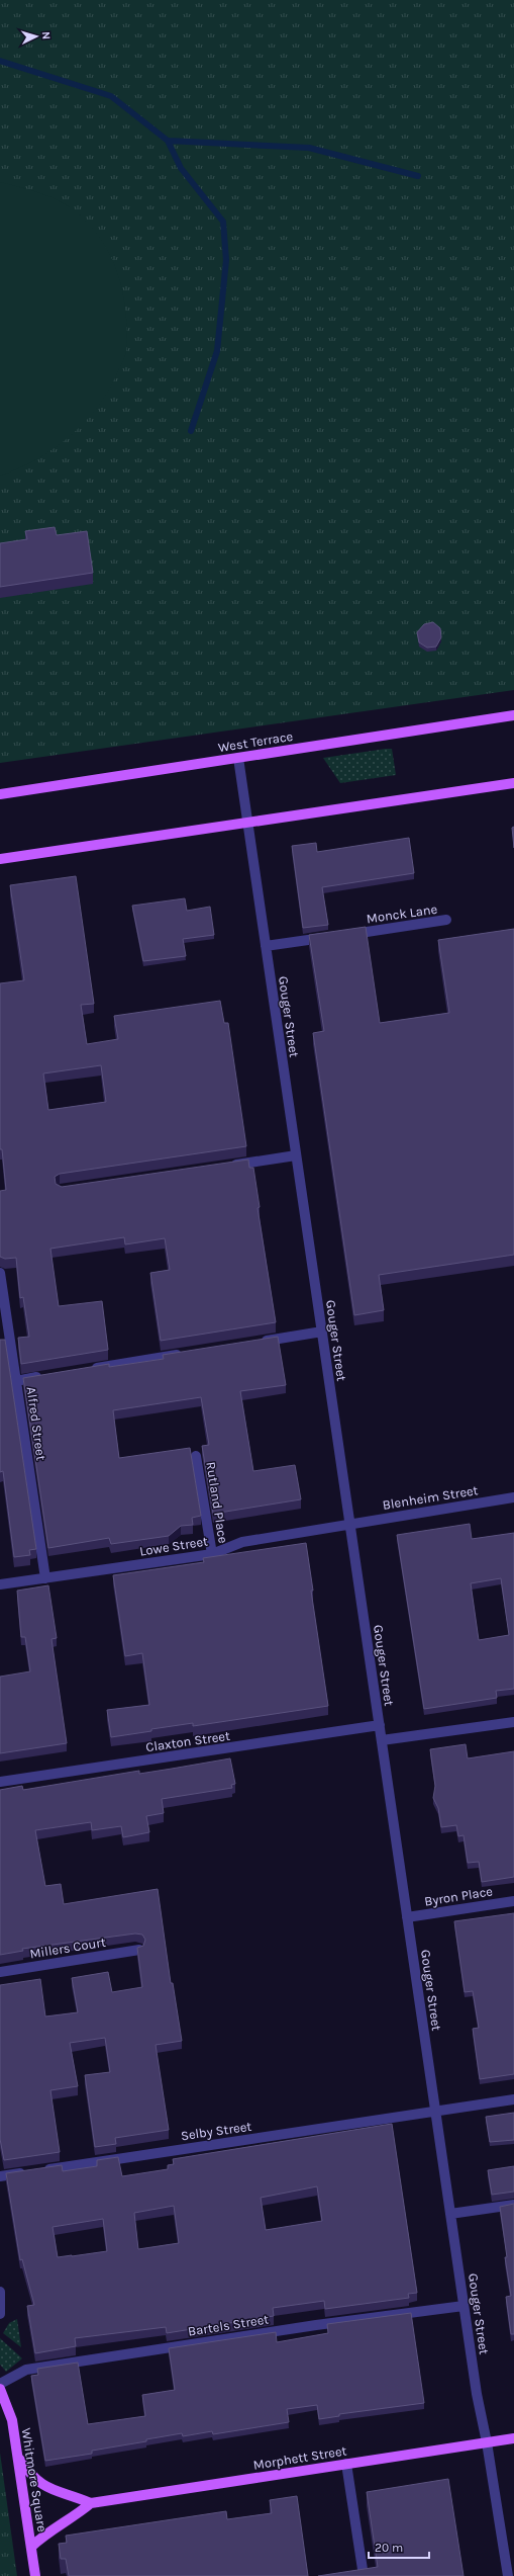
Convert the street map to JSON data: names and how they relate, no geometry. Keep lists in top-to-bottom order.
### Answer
{
  "streets": {
    "main road": ["West Terrace", "Morphett Street", "Whitmore Square"],
    "street": [
      "Monck Lane",
      "Gouger Street",
      "Alfred Street",
      "Blenheim Street",
      "Rutland Place",
      "Lowe Street",
      "Claxton Street",
      "Byron Place",
      "Millers Court",
      "Selby Street",
      "Bartels Street"
    ]
  },
  "crossings": [
    ["West Terrace", "Gouger Street"],
    ["Monck Lane", "Gouger Street"],
    ["Gouger Street", "Blenheim Street"],
    ["Gouger Street", "Lowe Street"],
    ["Gouger Street", "Claxton Street"],
    ["Gouger Street", "Byron Place"],
    ["Gouger Street", "Selby Street"],
    ["Gouger Street", "Bartels Street"],
    ["Gouger Street", "Morphett Street"],
    ["Alfred Street", "Lowe Street"],
    ["Blenheim Street", "Lowe Street"],
    ["Rutland Place", "Lowe Street"],
    ["Morphett Street", "Whitmore Square"]
  ],
  "scale_bar": "20 m",
  "north": "right"
}
